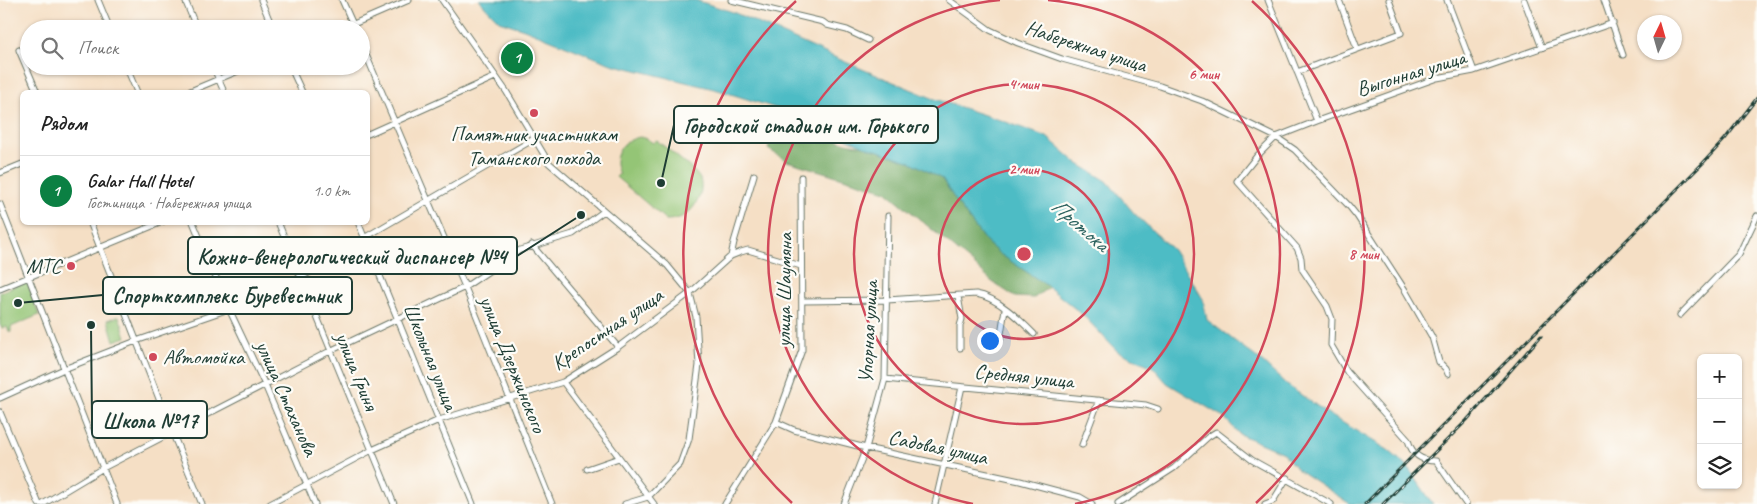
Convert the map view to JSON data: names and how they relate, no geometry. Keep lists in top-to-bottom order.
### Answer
{
  "streets": {
    "street": [
      "Набережная улица",
      "Выгонная улица",
      "улица Шаумяна",
      "Крепостная улица",
      "Упорная улица",
      "Школьная улица",
      "улица Дзержинского",
      "улица Гриня",
      "Средняя улица",
      "улица Стаханова",
      "Садовая улица"
    ]
  },
  "crossings": [
    ["Набережная улица", "Выгонная улица"],
    ["улица Шаумяна", "Садовая улица"],
    ["Крепостная улица", "Школьная улица"],
    ["Крепостная улица", "улица Дзержинского"],
    ["Крепостная улица", "улица Гриня"],
    ["Крепостная улица", "улица Стаханова"],
    ["Упорная улица", "Средняя улица"],
    ["Упорная улица", "Садовая улица"]
  ],
  "water": ["Протока"],
  "places": [
    "Памятник участникам Таманского похода",
    "Городской cтадион им. Горького",
    "Кожно-венерологический диспансер №4",
    "МТС",
    "Cпорткомплекс Буревестник",
    "Школа №17",
    "Автомойка"
  ],
  "north": "top",
  "page": {
    "search": "Поиск",
    "pins": "1",
    "heading": "Рядом",
    "list": [
      {
        "mark": "1",
        "name": "Galar Hall Hotel",
        "note": "Гостиница · Набережная улица",
        "value": "1.0 km"
      }
    ],
    "map_buttons": ["+", "−"]
  },
  "rings": [
    "6 мин",
    "4 мин",
    "2 мин",
    "8 мин"
  ]
}
